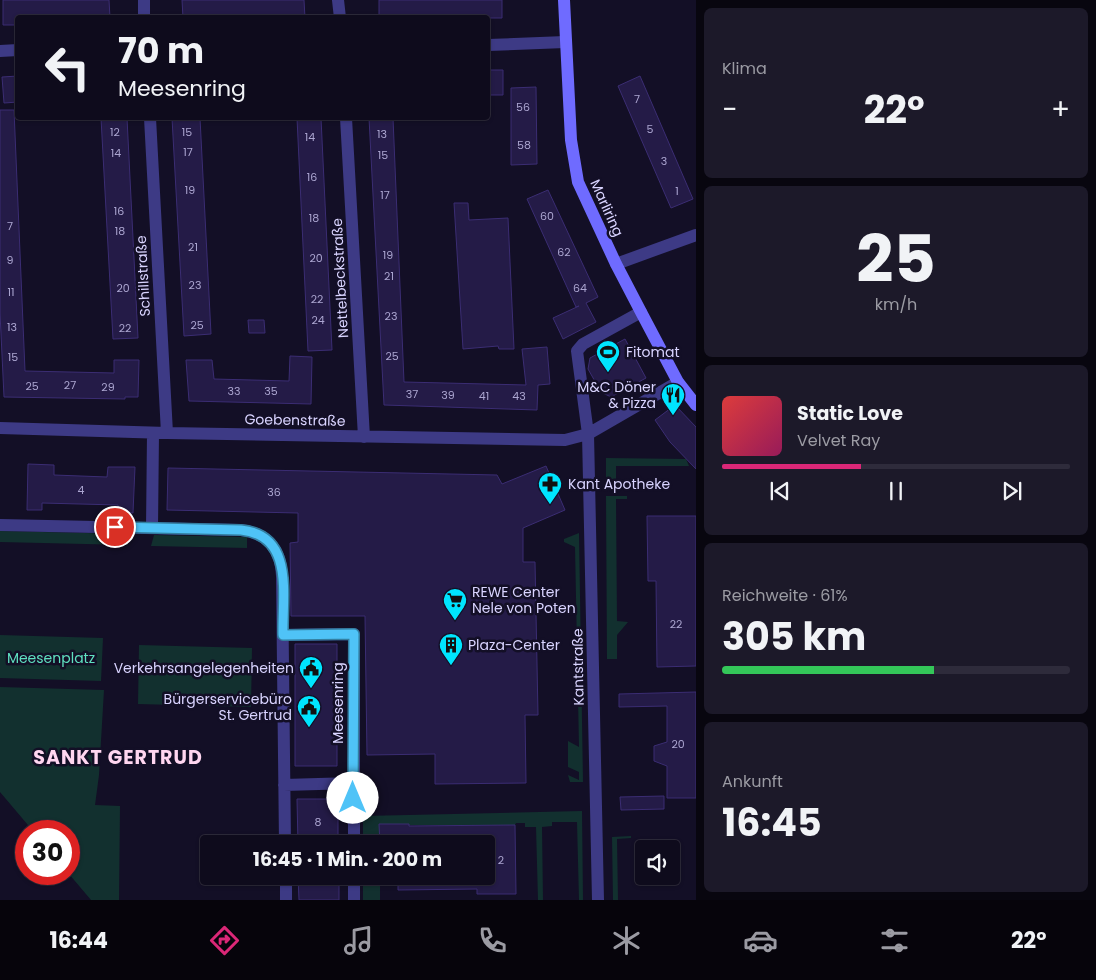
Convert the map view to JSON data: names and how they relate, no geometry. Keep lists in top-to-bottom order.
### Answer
{
  "streets": {
    "street": [
      "Marliring",
      "Schillstraße",
      "Nettelbeckstraße",
      "Goebenstraße",
      "Kantstraße",
      "Meesenring"
    ]
  },
  "crossings": [
    ["Marliring", "Goebenstraße"],
    ["Schillstraße", "Goebenstraße"],
    ["Nettelbeckstraße", "Goebenstraße"],
    ["Goebenstraße", "Kantstraße"]
  ],
  "districts": ["SANKT GERTRUD"],
  "parks": ["Meesenplatz"],
  "places": {
    "sports": ["Fitomat"],
    "restaurant": ["M&C Döner & Pizza"],
    "pharmacy": ["Kant Apotheke"],
    "supermarket": ["REWE Center Nele von Poten"],
    "building": ["Plaza-Center"],
    "public building": ["Verkehrsangelegenheiten", "Bürgerservicebüro St. Gertrud"]
  },
  "house_numbers": [
    "7",
    "56",
    "5",
    "12",
    "15",
    "13",
    "14",
    "58",
    "17",
    "14",
    "15",
    "3",
    "16",
    "19",
    "1",
    "17",
    "16",
    "60",
    "18",
    "7",
    "18",
    "21",
    "62",
    "19",
    "20",
    "9",
    "21",
    "23",
    "20",
    "64",
    "11",
    "22",
    "23",
    "24",
    "25",
    "13",
    "22",
    "25",
    "15",
    "27",
    "25",
    "29",
    "33",
    "35",
    "37",
    "39",
    "41",
    "43",
    "4",
    "36",
    "22",
    "20",
    "8",
    "2"
  ],
  "page": {
    "tile": [
      "Klima",
      ["25", "km/h"],
      ["Reichweite · 61%", "305 km"],
      ["Ankunft", "16:45"]
    ],
    "turn": ["70 m", "Meesenring"],
    "heat": ["−", "22°", "+"],
    "song": ["Static Love", "Velvet Ray"],
    "limit": "30",
    "trip": "16:45 · 1 Min. · 200 m",
    "tabs": ["16:44", "22°"]
  }
}
